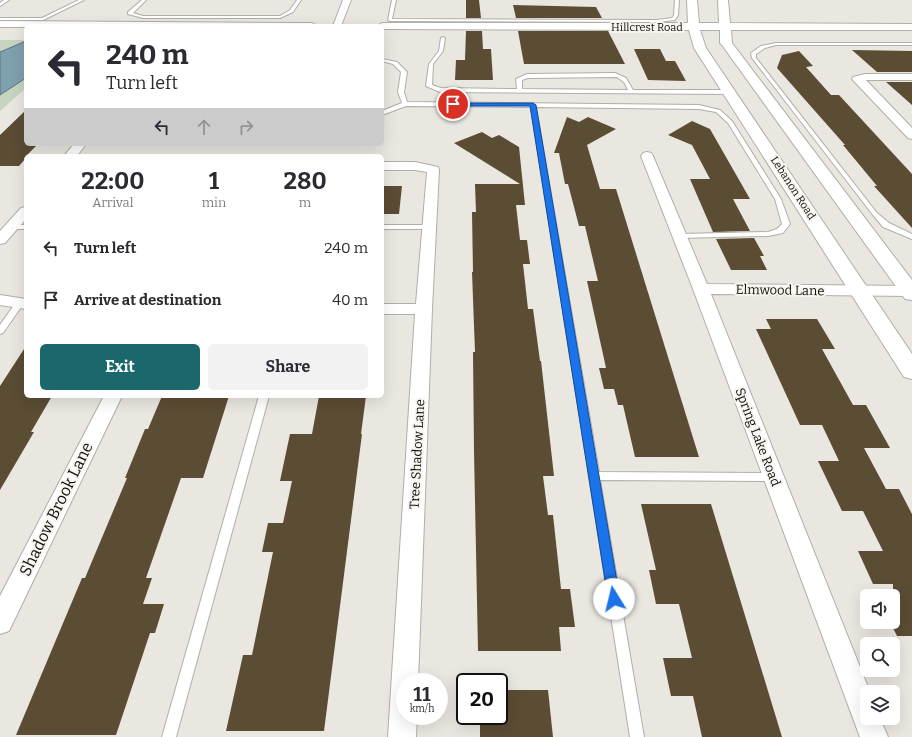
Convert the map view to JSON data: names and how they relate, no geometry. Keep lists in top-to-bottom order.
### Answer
{
  "streets": {
    "main road": ["Hillcrest Road", "Lebanon Road"],
    "street": [
      "Elmwood Lane",
      "Spring Lake Road",
      "Tree Shadow Lane",
      "Shadow Brook Lane"
    ]
  },
  "crossings": [
    ["Hillcrest Road", "Lebanon Road"],
    ["Lebanon Road", "Elmwood Lane"],
    ["Elmwood Lane", "Spring Lake Road"]
  ],
  "page": {
    "turn": ["240 m", "Turn left"],
    "eta": [
      "22:00",
      "Arrival",
      "1",
      "min",
      "280",
      "m"
    ],
    "list": [
      {
        "name": "Turn left",
        "value": "240 m"
      },
      {
        "name": "Arrive at destination",
        "value": "40 m"
      }
    ],
    "buttons": ["Exit", "Share"],
    "speed": "11 km/h",
    "limit": "20"
  }
}
